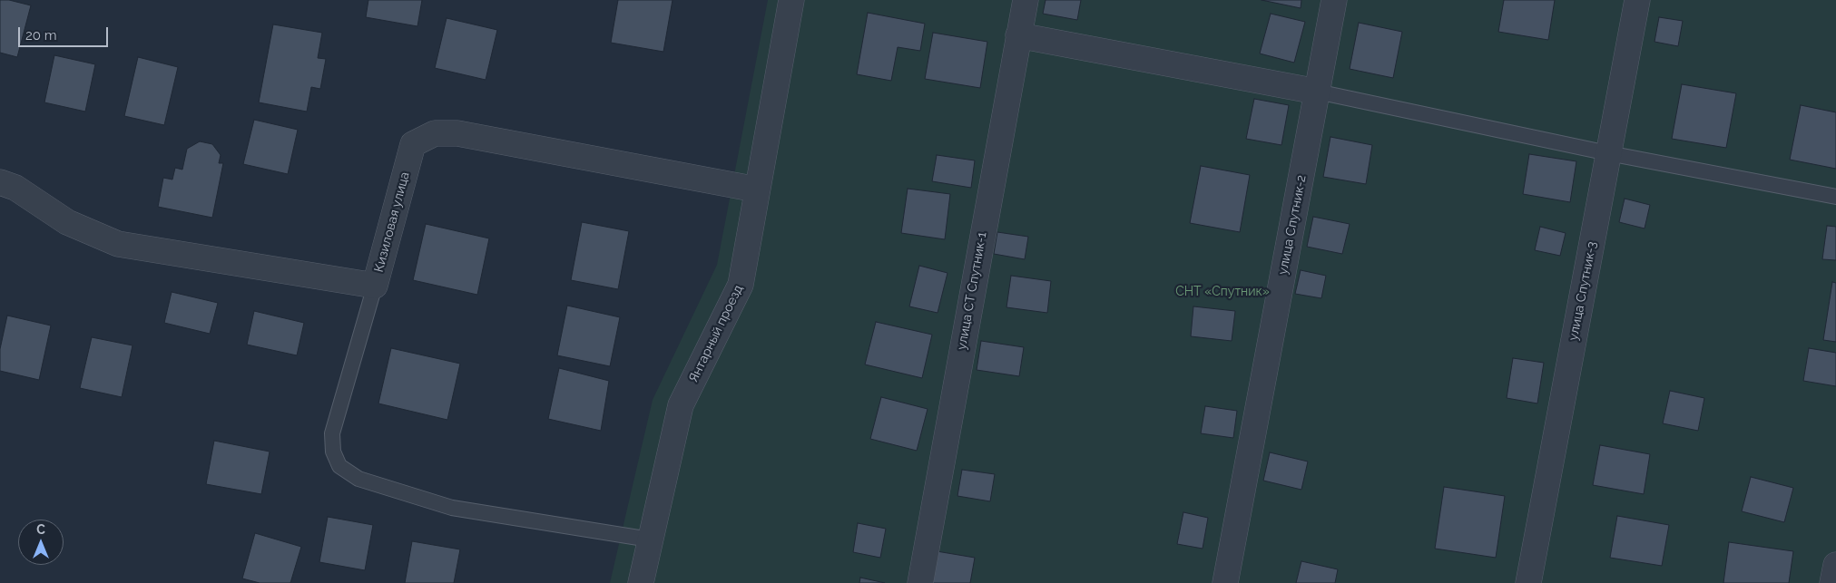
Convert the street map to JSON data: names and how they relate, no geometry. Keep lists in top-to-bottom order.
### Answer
{
  "streets": {
    "street": [
      "Кизиловая улица",
      "улица Спутник-2",
      "улица СТ Спутник-1",
      "улица Спутник-3",
      "Янтарный проезд"
    ]
  },
  "crossings": [
    ["Кизиловая улица", "Янтарный проезд"]
  ],
  "parks": ["СНТ «Спутник»"],
  "scale_bar": "20 m",
  "north": "top"
}
